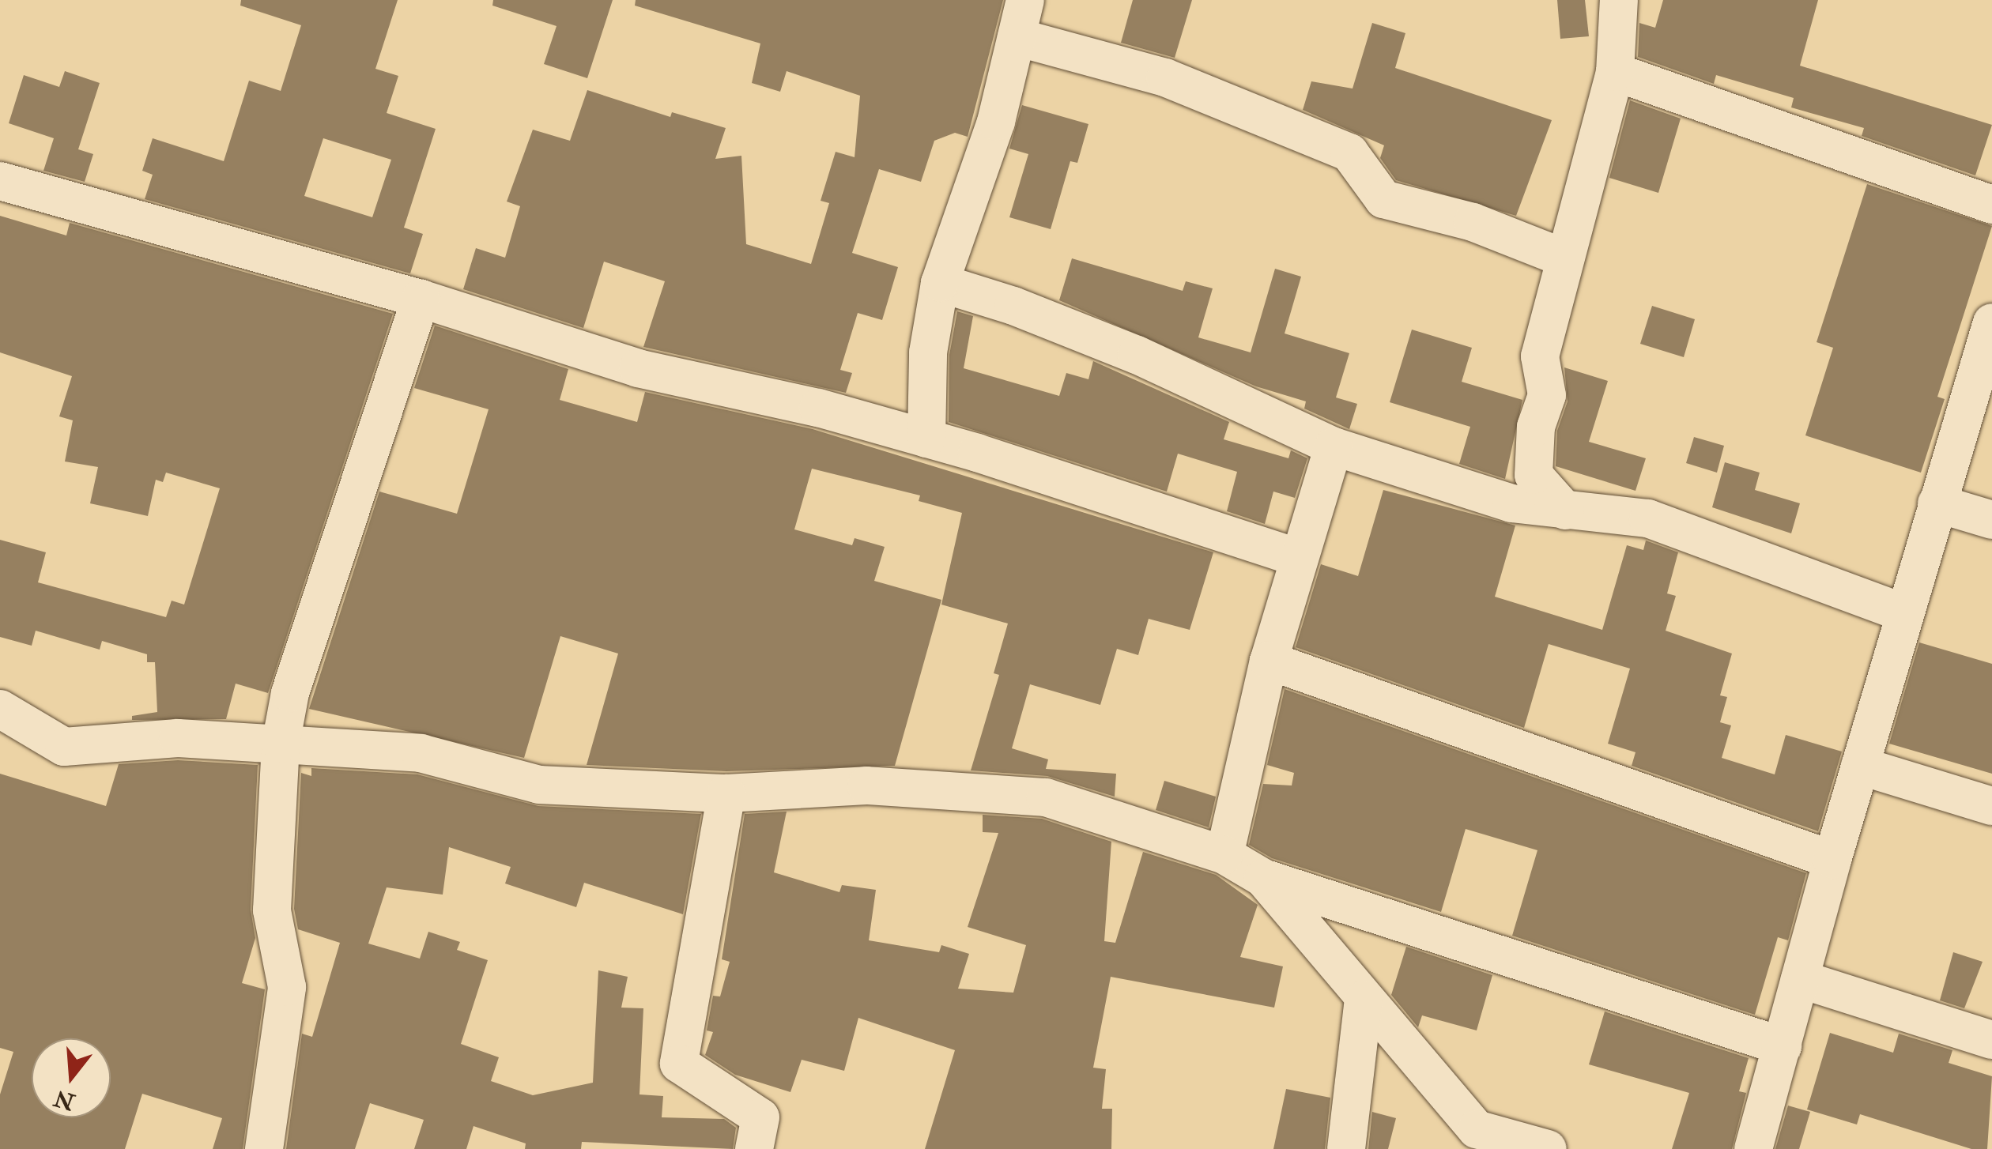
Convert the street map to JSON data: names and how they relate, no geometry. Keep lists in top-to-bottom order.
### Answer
{
  "north": "bottom"
}
